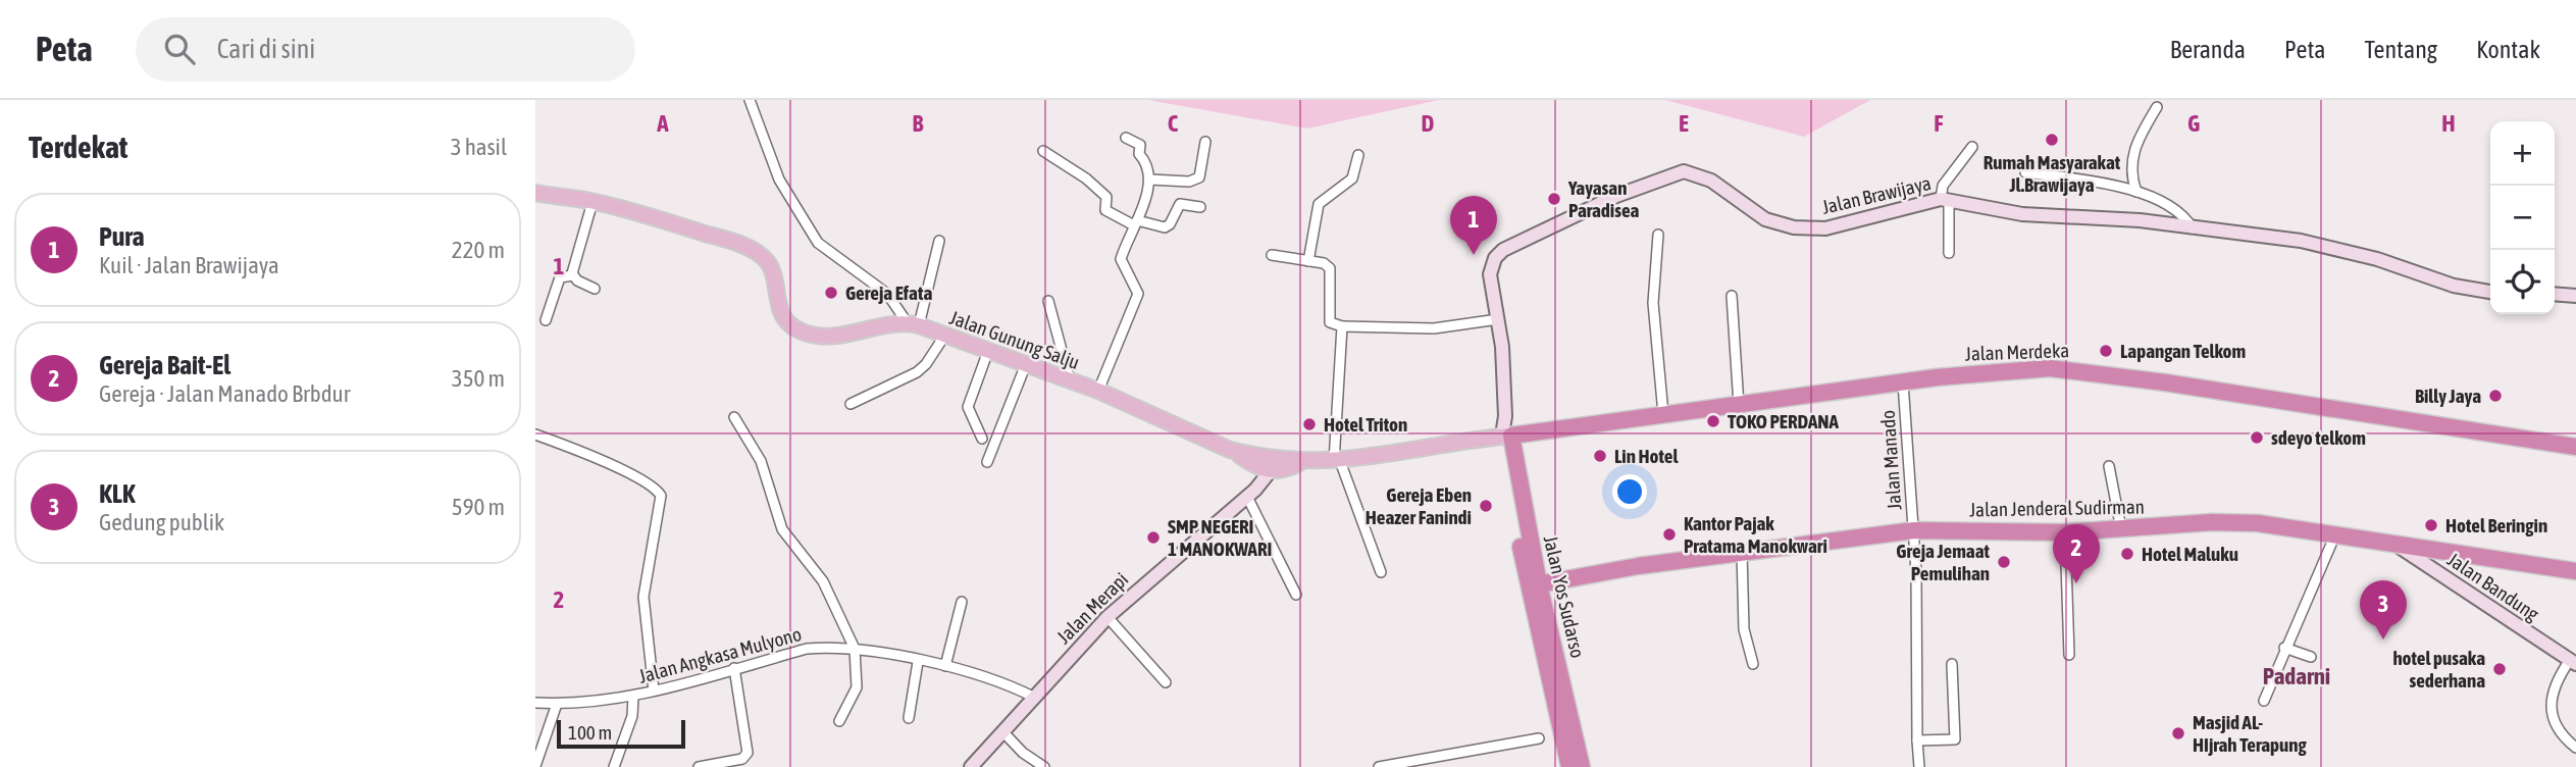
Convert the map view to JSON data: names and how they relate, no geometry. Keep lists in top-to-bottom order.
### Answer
{
  "streets": {
    "highway": ["Jalan Merdeka", "Jalan Jenderal Sudirman", "Jalan Yos Sudarso"],
    "main road": ["Jalan Gunung Salju"],
    "street": [
      "Jalan Brawijaya",
      "Jalan Manado",
      "Jalan Bandung",
      "Jalan Merapi",
      "Jalan Angkasa Mulyono"
    ]
  },
  "crossings": [
    ["Jalan Brawijaya", "Jalan Merdeka"],
    ["Jalan Brawijaya", "Jalan Yos Sudarso"],
    ["Jalan Gunung Salju", "Jalan Merapi"],
    ["Jalan Merdeka", "Jalan Manado"],
    ["Jalan Merdeka", "Jalan Yos Sudarso"],
    ["Jalan Manado", "Jalan Jenderal Sudirman"],
    ["Jalan Jenderal Sudirman", "Jalan Bandung"],
    ["Jalan Jenderal Sudirman", "Jalan Yos Sudarso"],
    ["Jalan Merapi", "Jalan Angkasa Mulyono"]
  ],
  "districts": ["Padarni"],
  "places": [
    "Rumah Masyarakat Jl.Brawijaya",
    "Yayasan Paradisea",
    "Gereja Efata",
    "Lapangan Telkom",
    "Billy Jaya",
    "TOKO PERDANA",
    "Hotel Triton",
    "sdeyo telkom",
    "Lin Hotel",
    "Gereja Eben Heazer Fanindi",
    "Hotel Beringin",
    "Kantor Pajak Pratama Manokwari",
    "SMP NEGERI 1 MANOKWARI",
    "Hotel Maluku",
    "Greja Jemaat Pemulihan",
    "hotel pusaka sederhana",
    "Masjid AL- HIjrah Terapung"
  ],
  "scale_bar": "100 m",
  "page": {
    "header": "Peta",
    "search": "Cari di sini",
    "nav": [
      "Beranda",
      "Peta",
      "Tentang",
      "Kontak"
    ],
    "heading": ["Terdekat", "3 hasil"],
    "map_buttons": ["+", "−"],
    "list": [
      {
        "mark": "1",
        "name": "Pura",
        "note": "Kuil · Jalan Brawijaya",
        "value": "220 m"
      },
      {
        "mark": "2",
        "name": "Gereja Bait-El",
        "note": "Gereja · Jalan Manado Brbdur",
        "value": "350 m"
      },
      {
        "mark": "3",
        "name": "KLK",
        "note": "Gedung publik",
        "value": "590 m"
      }
    ],
    "pins": ["1", "2", "3"],
    "scale": "100 m"
  },
  "grid": {
    "columns": [
      "A",
      "B",
      "C",
      "D",
      "E",
      "F",
      "G",
      "H"
    ],
    "rows": ["1", "2"]
  }
}
